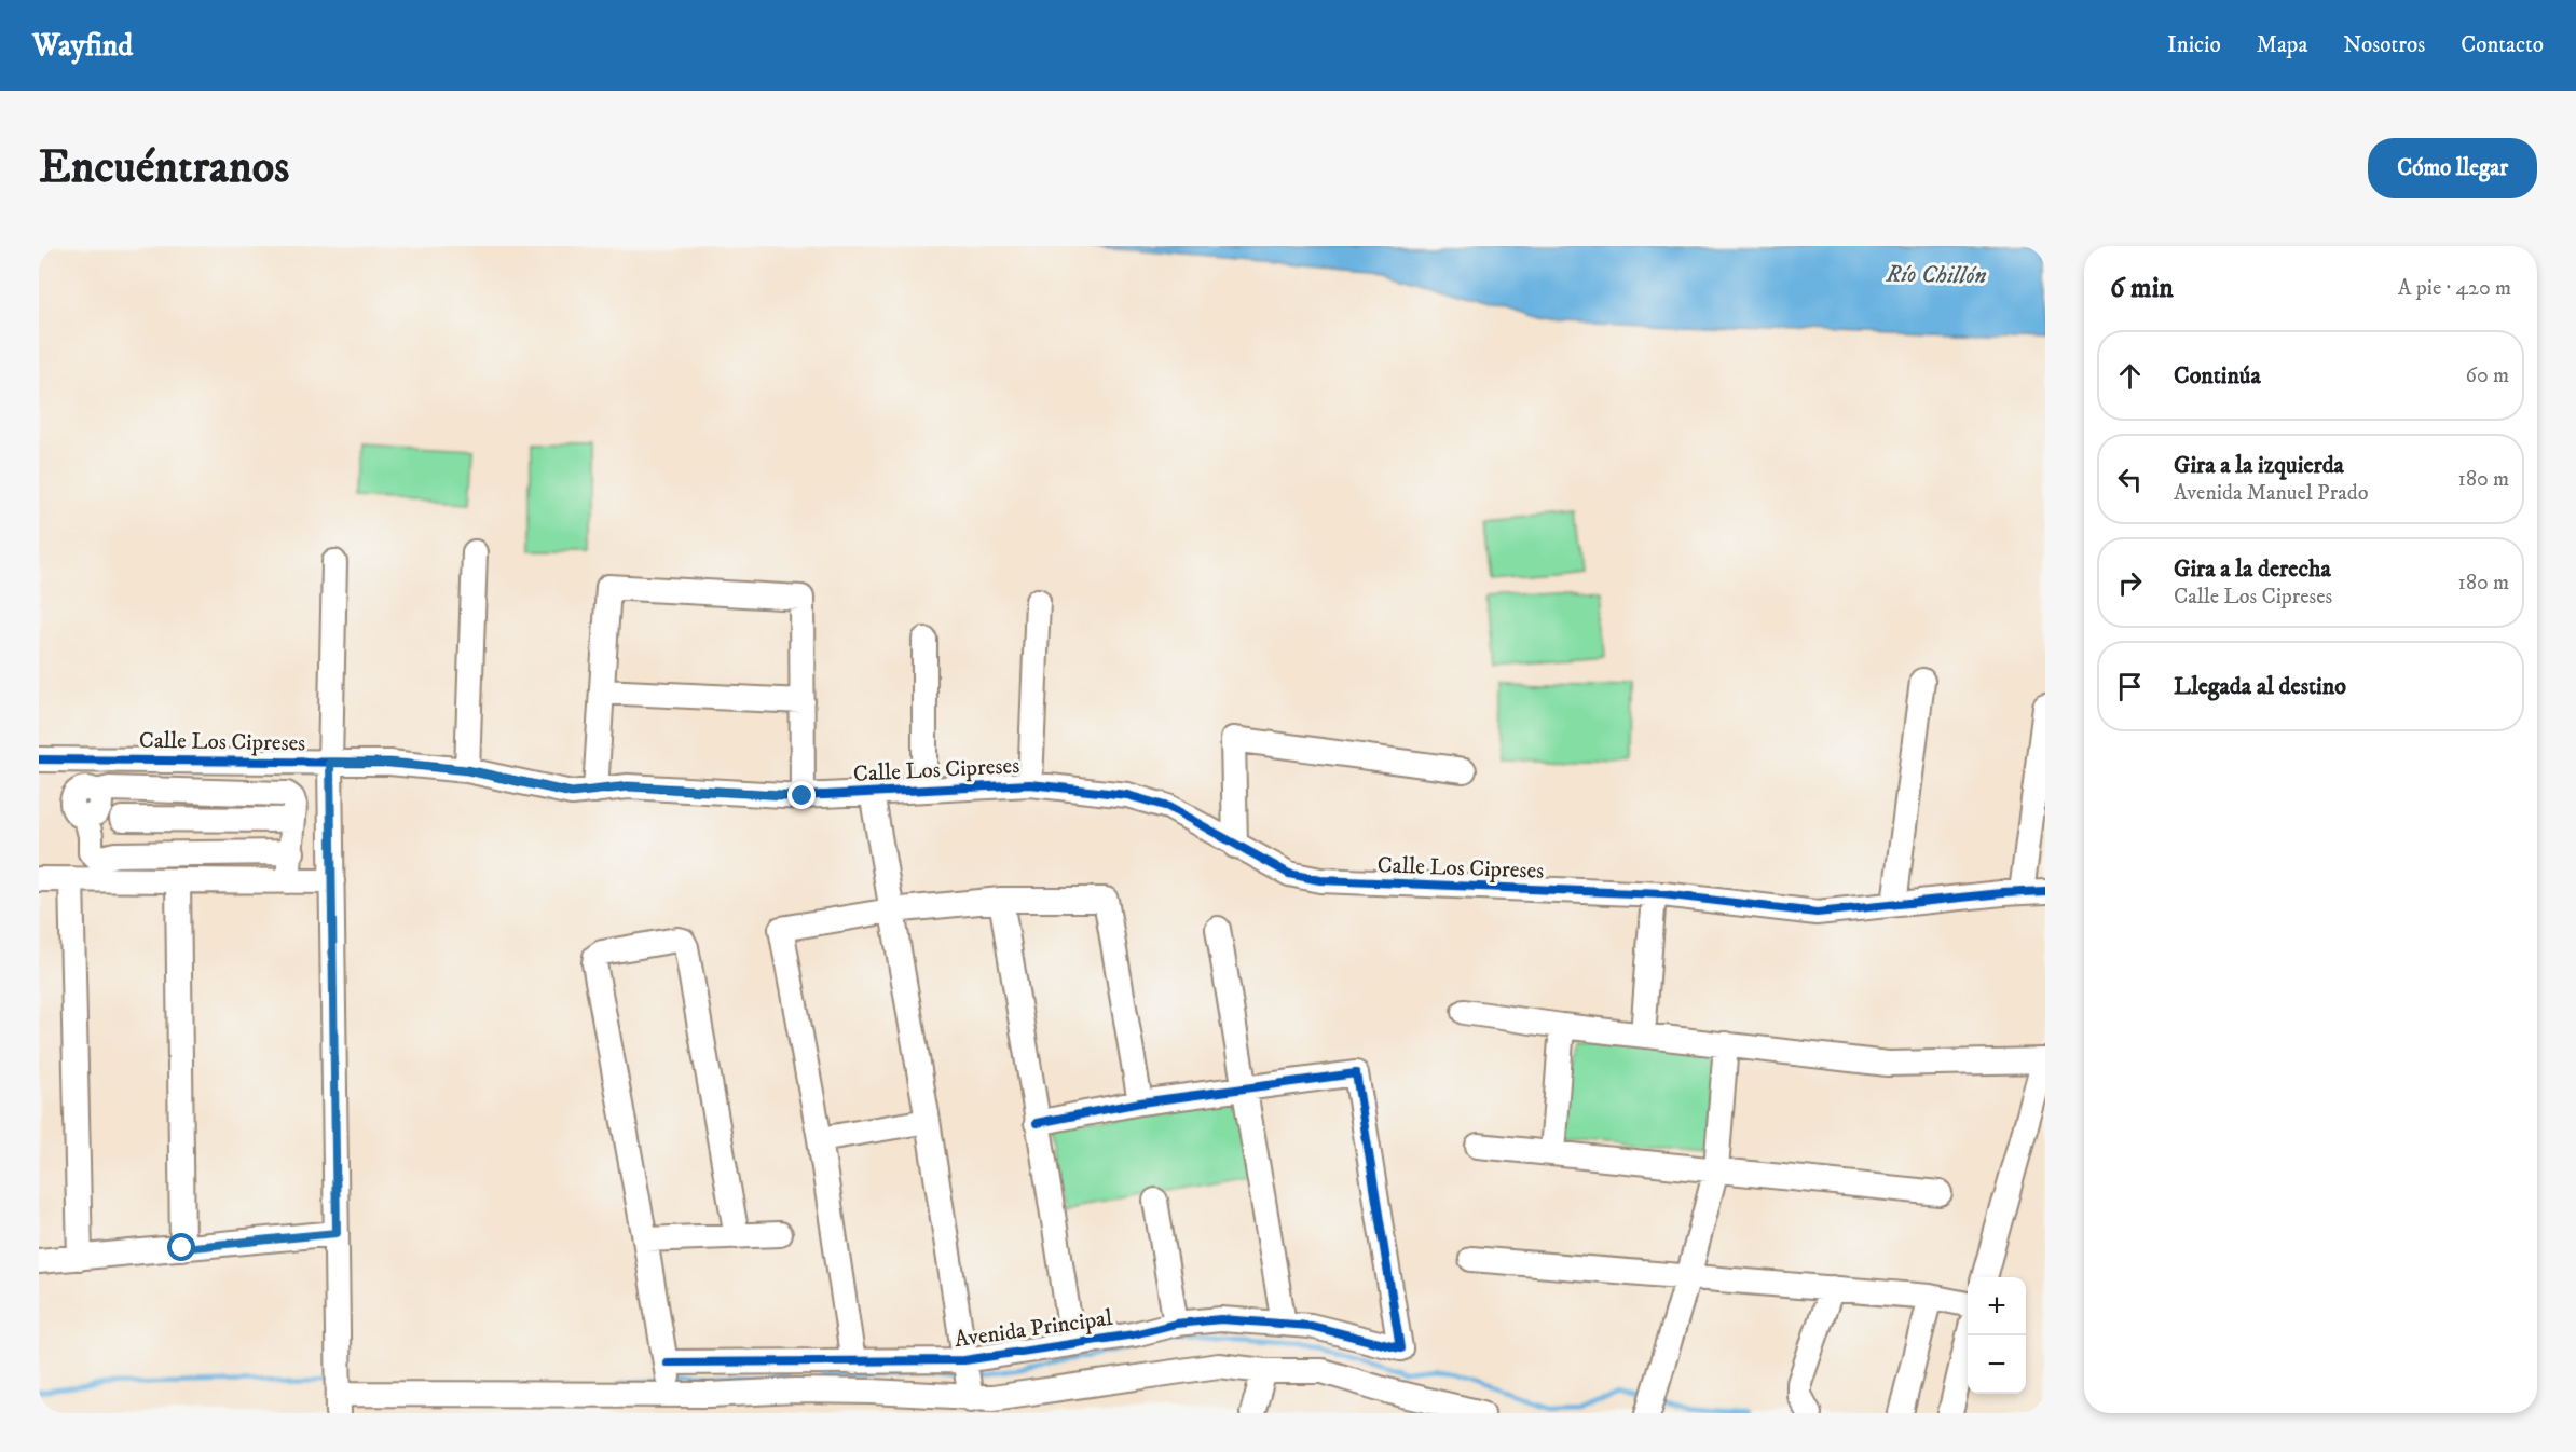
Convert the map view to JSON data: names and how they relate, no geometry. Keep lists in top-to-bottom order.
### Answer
{
  "streets": {
    "street": ["Calle Los Cipreses", "Avenida Principal"]
  },
  "water": ["Río Chillón"],
  "page": {
    "header": "Wayfind",
    "nav": [
      "Inicio",
      "Mapa",
      "Nosotros",
      "Contacto"
    ],
    "buttons": "Cómo llegar",
    "title": "Encuéntranos",
    "heading": ["6 min", "A pie · 420 m"],
    "list": [
      ["Continúa", "60 m"],
      ["Gira a la izquierda", "Avenida Manuel Prado", "180 m"],
      ["Gira a la derecha", "Calle Los Cipreses", "180 m"],
      "Llegada al destino"
    ],
    "map_buttons": ["+", "−"]
  }
}
